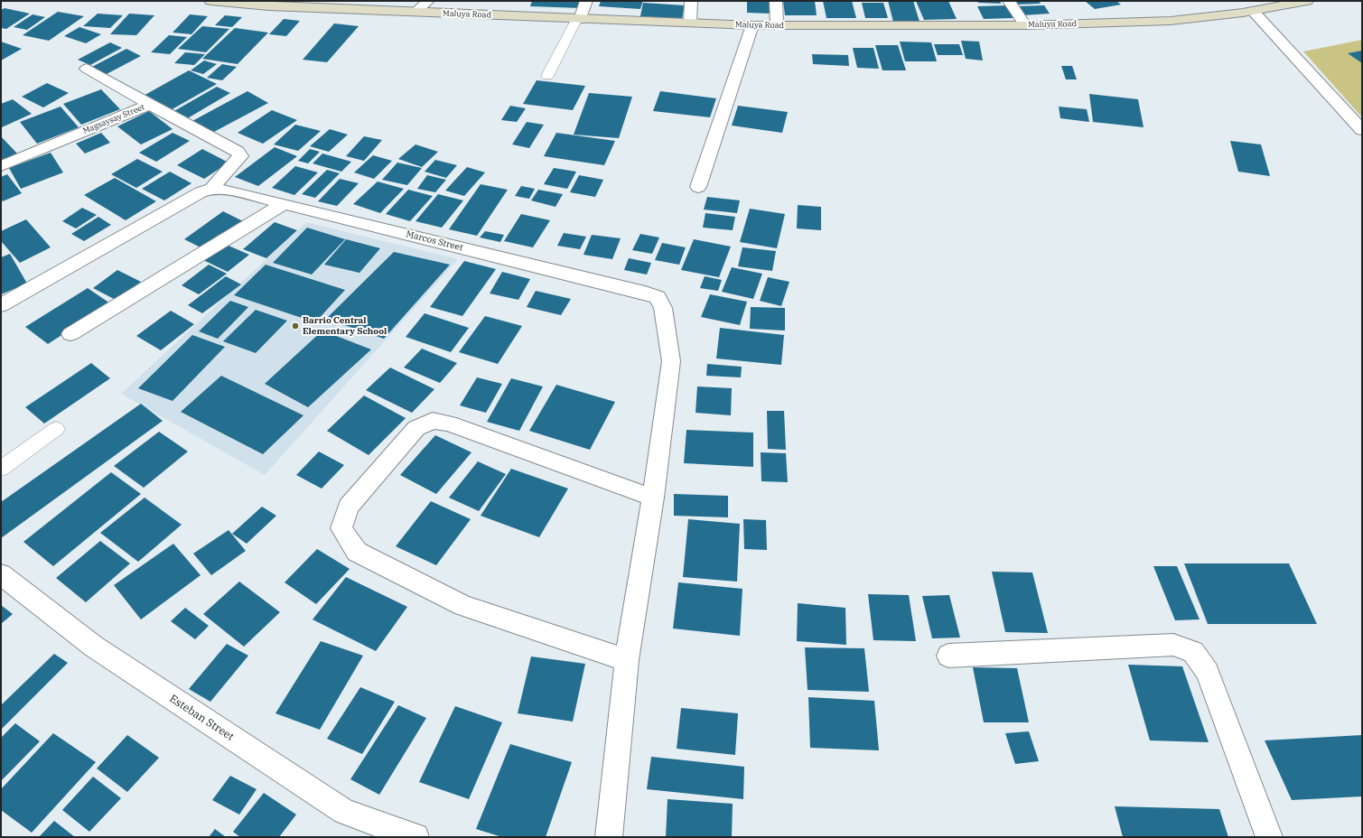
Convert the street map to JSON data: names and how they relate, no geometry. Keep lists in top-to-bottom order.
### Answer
{
  "streets": {
    "street": [
      "Maluya Road",
      "Magsaysay Street",
      "Marcos Street",
      "Esteban Street"
    ]
  },
  "crossings": [
    ["Magsaysay Street", "Marcos Street"]
  ],
  "places": ["Barrio Central Elementary School"]
}
